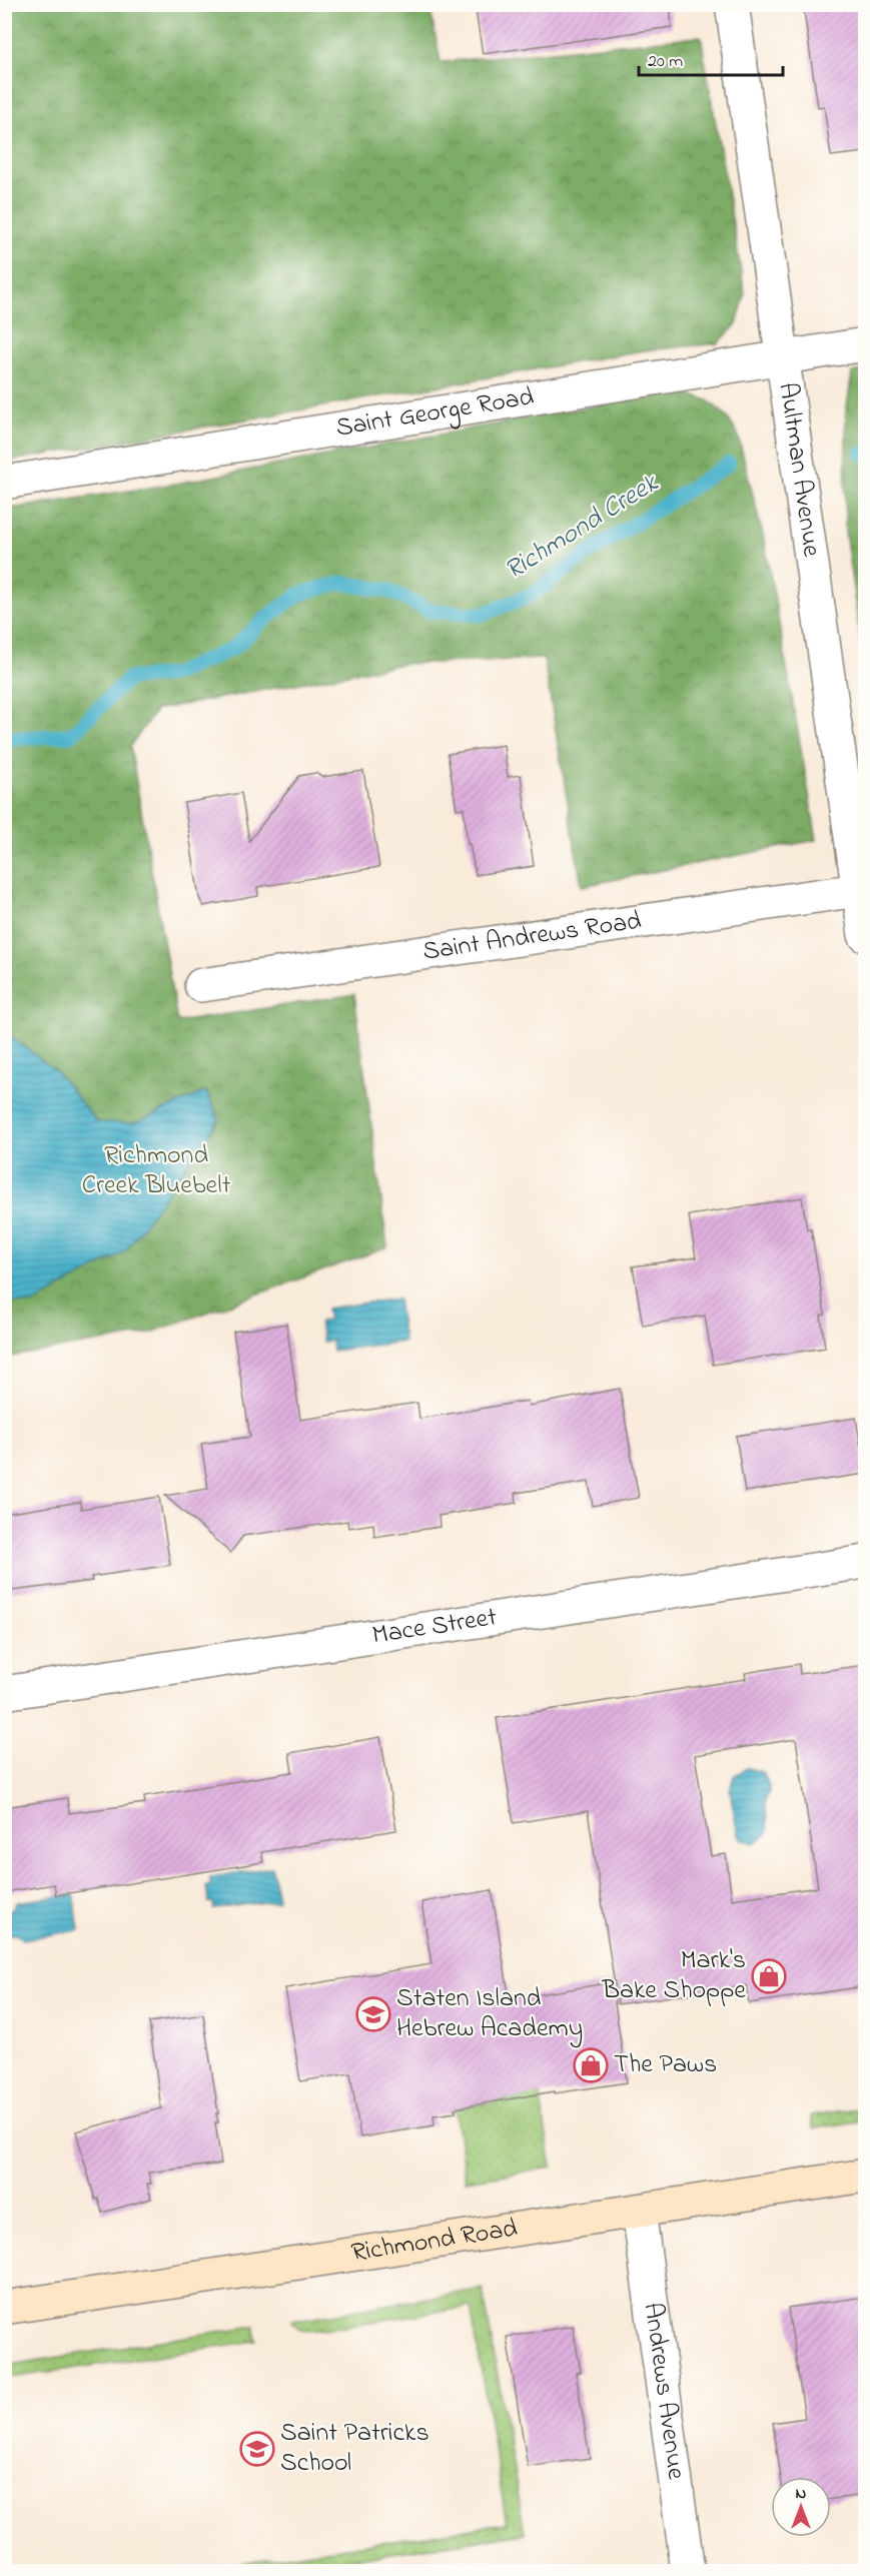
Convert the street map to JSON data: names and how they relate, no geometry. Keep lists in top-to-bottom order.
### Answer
{
  "streets": {
    "street": [
      "Saint George Road",
      "Aultman Avenue",
      "Saint Andrews Road",
      "Mace Street",
      "Richmond Road",
      "Andrews Avenue"
    ]
  },
  "crossings": [
    ["Saint George Road", "Aultman Avenue"],
    ["Aultman Avenue", "Saint Andrews Road"],
    ["Richmond Road", "Andrews Avenue"]
  ],
  "water": ["Richmond Creek"],
  "parks": ["Richmond Creek Bluebelt"],
  "places": {
    "shop": ["Mark's Bake Shoppe", "The Paws"],
    "school or university": ["Staten Island Hebrew Academy", "Saint Patricks School"]
  },
  "scale_bar": "20 m",
  "north": "top"
}
